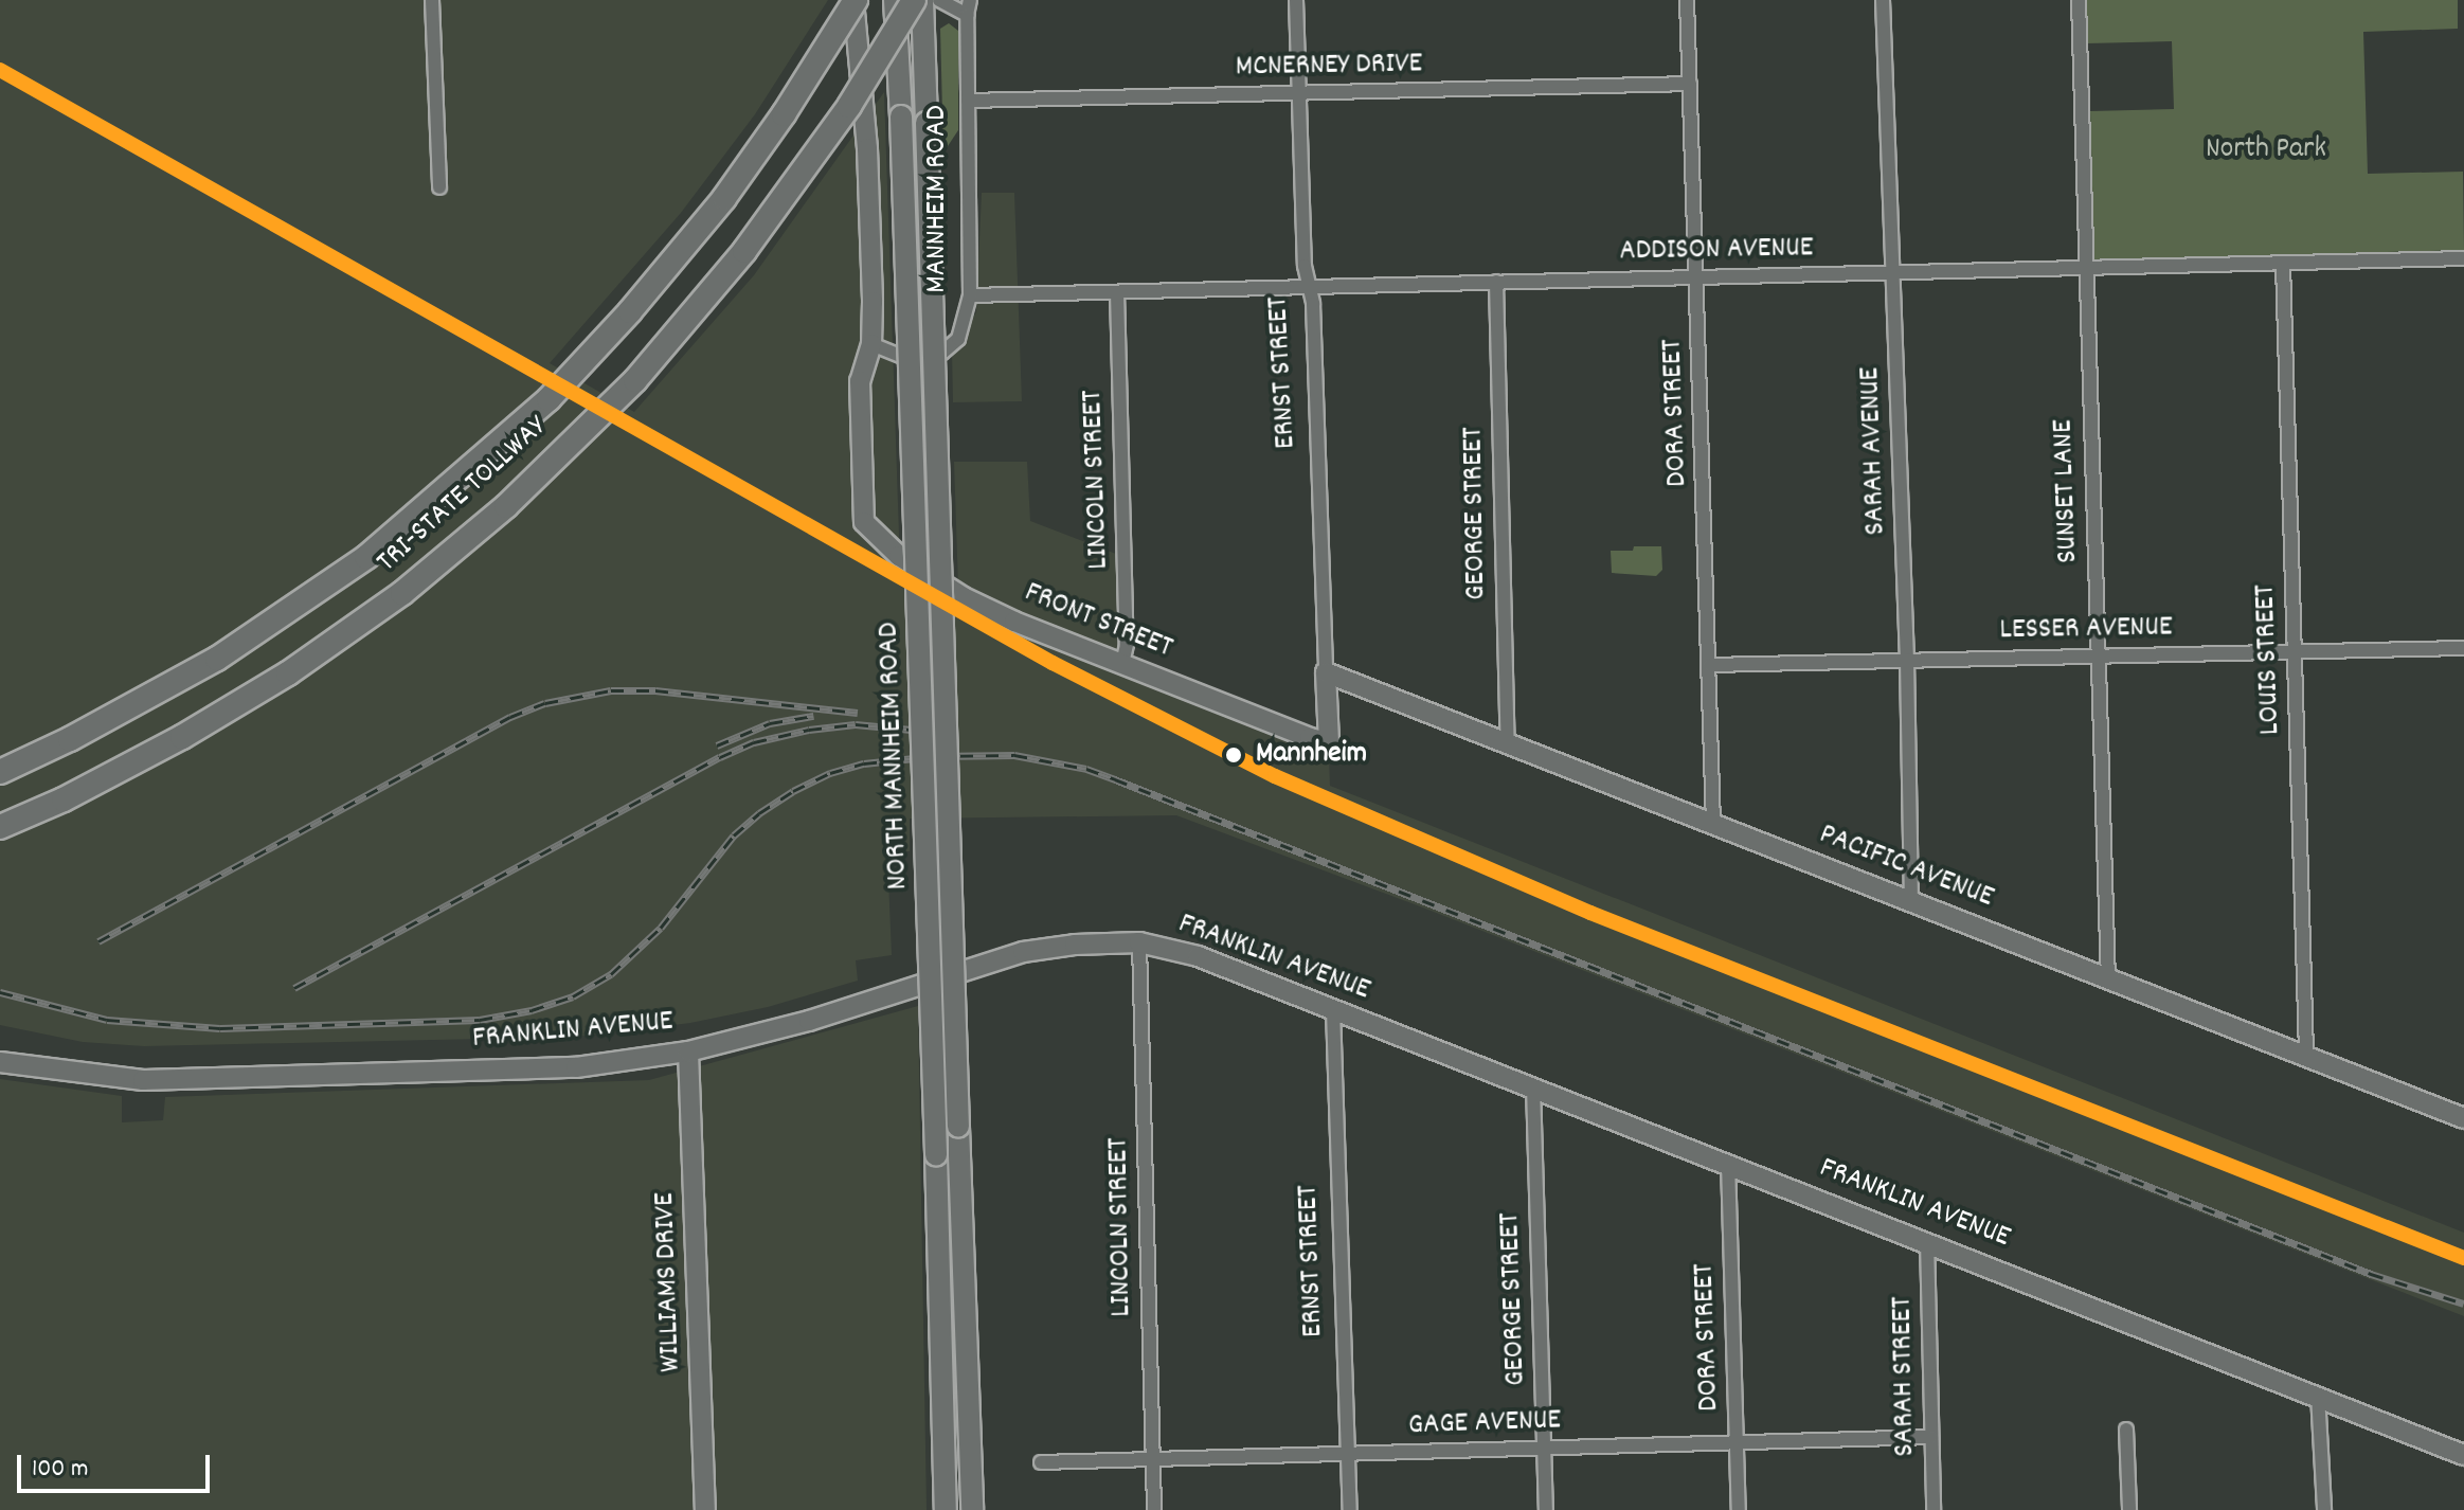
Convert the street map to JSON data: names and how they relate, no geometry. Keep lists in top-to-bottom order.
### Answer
{
  "streets": {
    "highway": ["TRI-STATE TOLLWAY"],
    "main road": [
      "ERNST STREET",
      "FRONT STREET",
      "NORTH MANNHEIM ROAD",
      "PACIFIC AVENUE",
      "FRANKLIN AVENUE",
      "WILLIAMS DRIVE"
    ],
    "street": [
      "MCNERNEY DRIVE",
      "MANNHEIM ROAD",
      "ADDISON AVENUE",
      "DORA STREET",
      "SARAH AVENUE",
      "LINCOLN STREET",
      "SUNSET LANE",
      "GEORGE STREET",
      "LESSER AVENUE",
      "LOUIS STREET",
      "SARAH STREET",
      "GAGE AVENUE"
    ]
  },
  "crossings": [
    ["MCNERNEY DRIVE", "MANNHEIM ROAD"],
    ["MCNERNEY DRIVE", "ERNST STREET"],
    ["MCNERNEY DRIVE", "DORA STREET"],
    ["MANNHEIM ROAD", "ADDISON AVENUE"],
    ["MANNHEIM ROAD", "FRONT STREET"],
    ["ADDISON AVENUE", "ERNST STREET"],
    ["ADDISON AVENUE", "DORA STREET"],
    ["ADDISON AVENUE", "SARAH AVENUE"],
    ["ADDISON AVENUE", "LINCOLN STREET"],
    ["ADDISON AVENUE", "SUNSET LANE"],
    ["ADDISON AVENUE", "GEORGE STREET"],
    ["ADDISON AVENUE", "LOUIS STREET"],
    ["ERNST STREET", "FRONT STREET"],
    ["ERNST STREET", "PACIFIC AVENUE"],
    ["ERNST STREET", "FRANKLIN AVENUE"],
    ["ERNST STREET", "GAGE AVENUE"],
    ["DORA STREET", "LESSER AVENUE"],
    ["DORA STREET", "PACIFIC AVENUE"],
    ["DORA STREET", "FRANKLIN AVENUE"],
    ["DORA STREET", "GAGE AVENUE"],
    ["SARAH AVENUE", "LESSER AVENUE"],
    ["SARAH AVENUE", "PACIFIC AVENUE"],
    ["LINCOLN STREET", "FRONT STREET"],
    ["LINCOLN STREET", "FRANKLIN AVENUE"],
    ["LINCOLN STREET", "GAGE AVENUE"],
    ["SUNSET LANE", "LESSER AVENUE"],
    ["SUNSET LANE", "PACIFIC AVENUE"],
    ["GEORGE STREET", "PACIFIC AVENUE"],
    ["GEORGE STREET", "FRANKLIN AVENUE"],
    ["GEORGE STREET", "GAGE AVENUE"],
    ["LESSER AVENUE", "LOUIS STREET"],
    ["LOUIS STREET", "PACIFIC AVENUE"],
    ["FRANKLIN AVENUE", "WILLIAMS DRIVE"],
    ["FRANKLIN AVENUE", "SARAH STREET"],
    ["SARAH STREET", "GAGE AVENUE"]
  ],
  "parks": ["North Park"],
  "places": ["Mannheim"],
  "scale_bar": "100 m"
}
